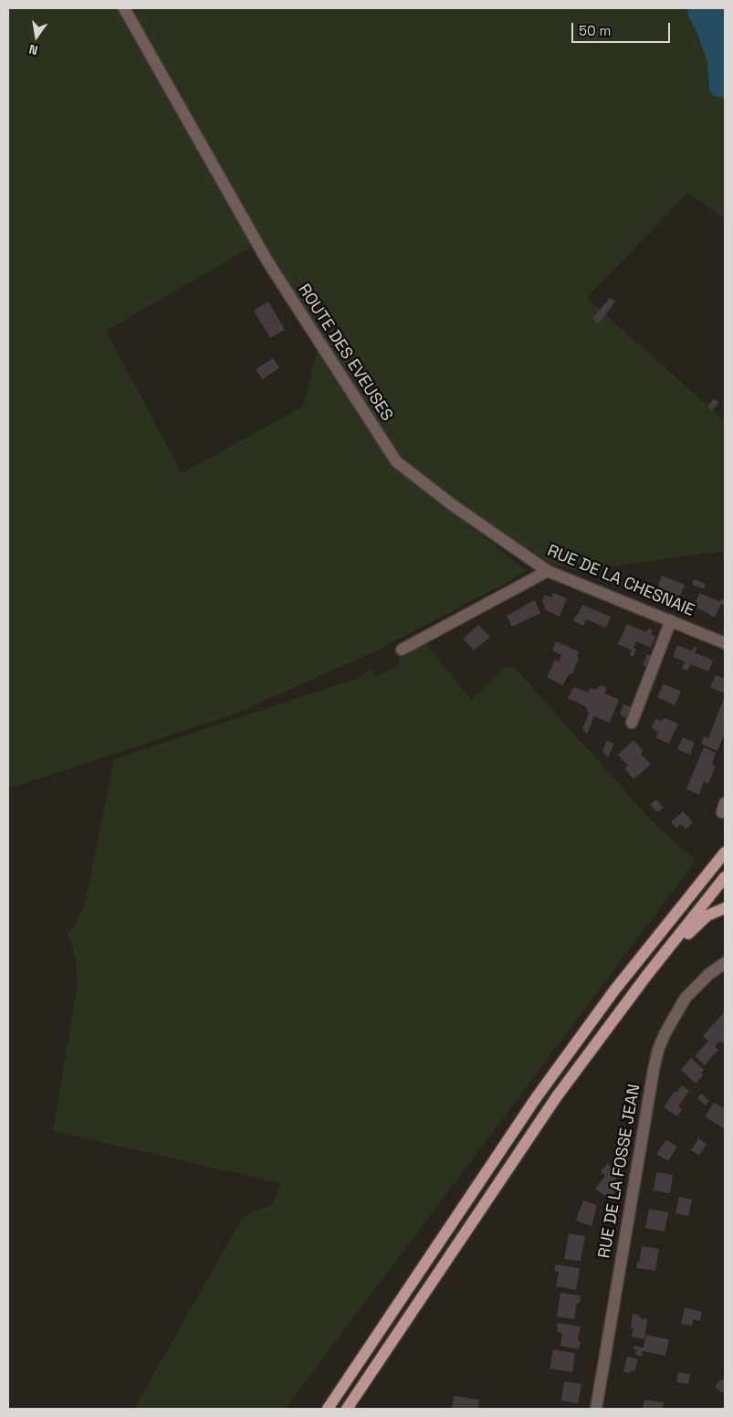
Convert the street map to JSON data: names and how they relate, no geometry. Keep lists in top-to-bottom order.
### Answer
{
  "streets": {
    "street": ["ROUTE DES EVEUSES", "RUE DE LA CHESNAIE", "RUE DE LA FOSSE JEAN"]
  },
  "crossings": [
    ["ROUTE DES EVEUSES", "RUE DE LA CHESNAIE"]
  ],
  "scale_bar": "50 m",
  "north": "bottom"
}
